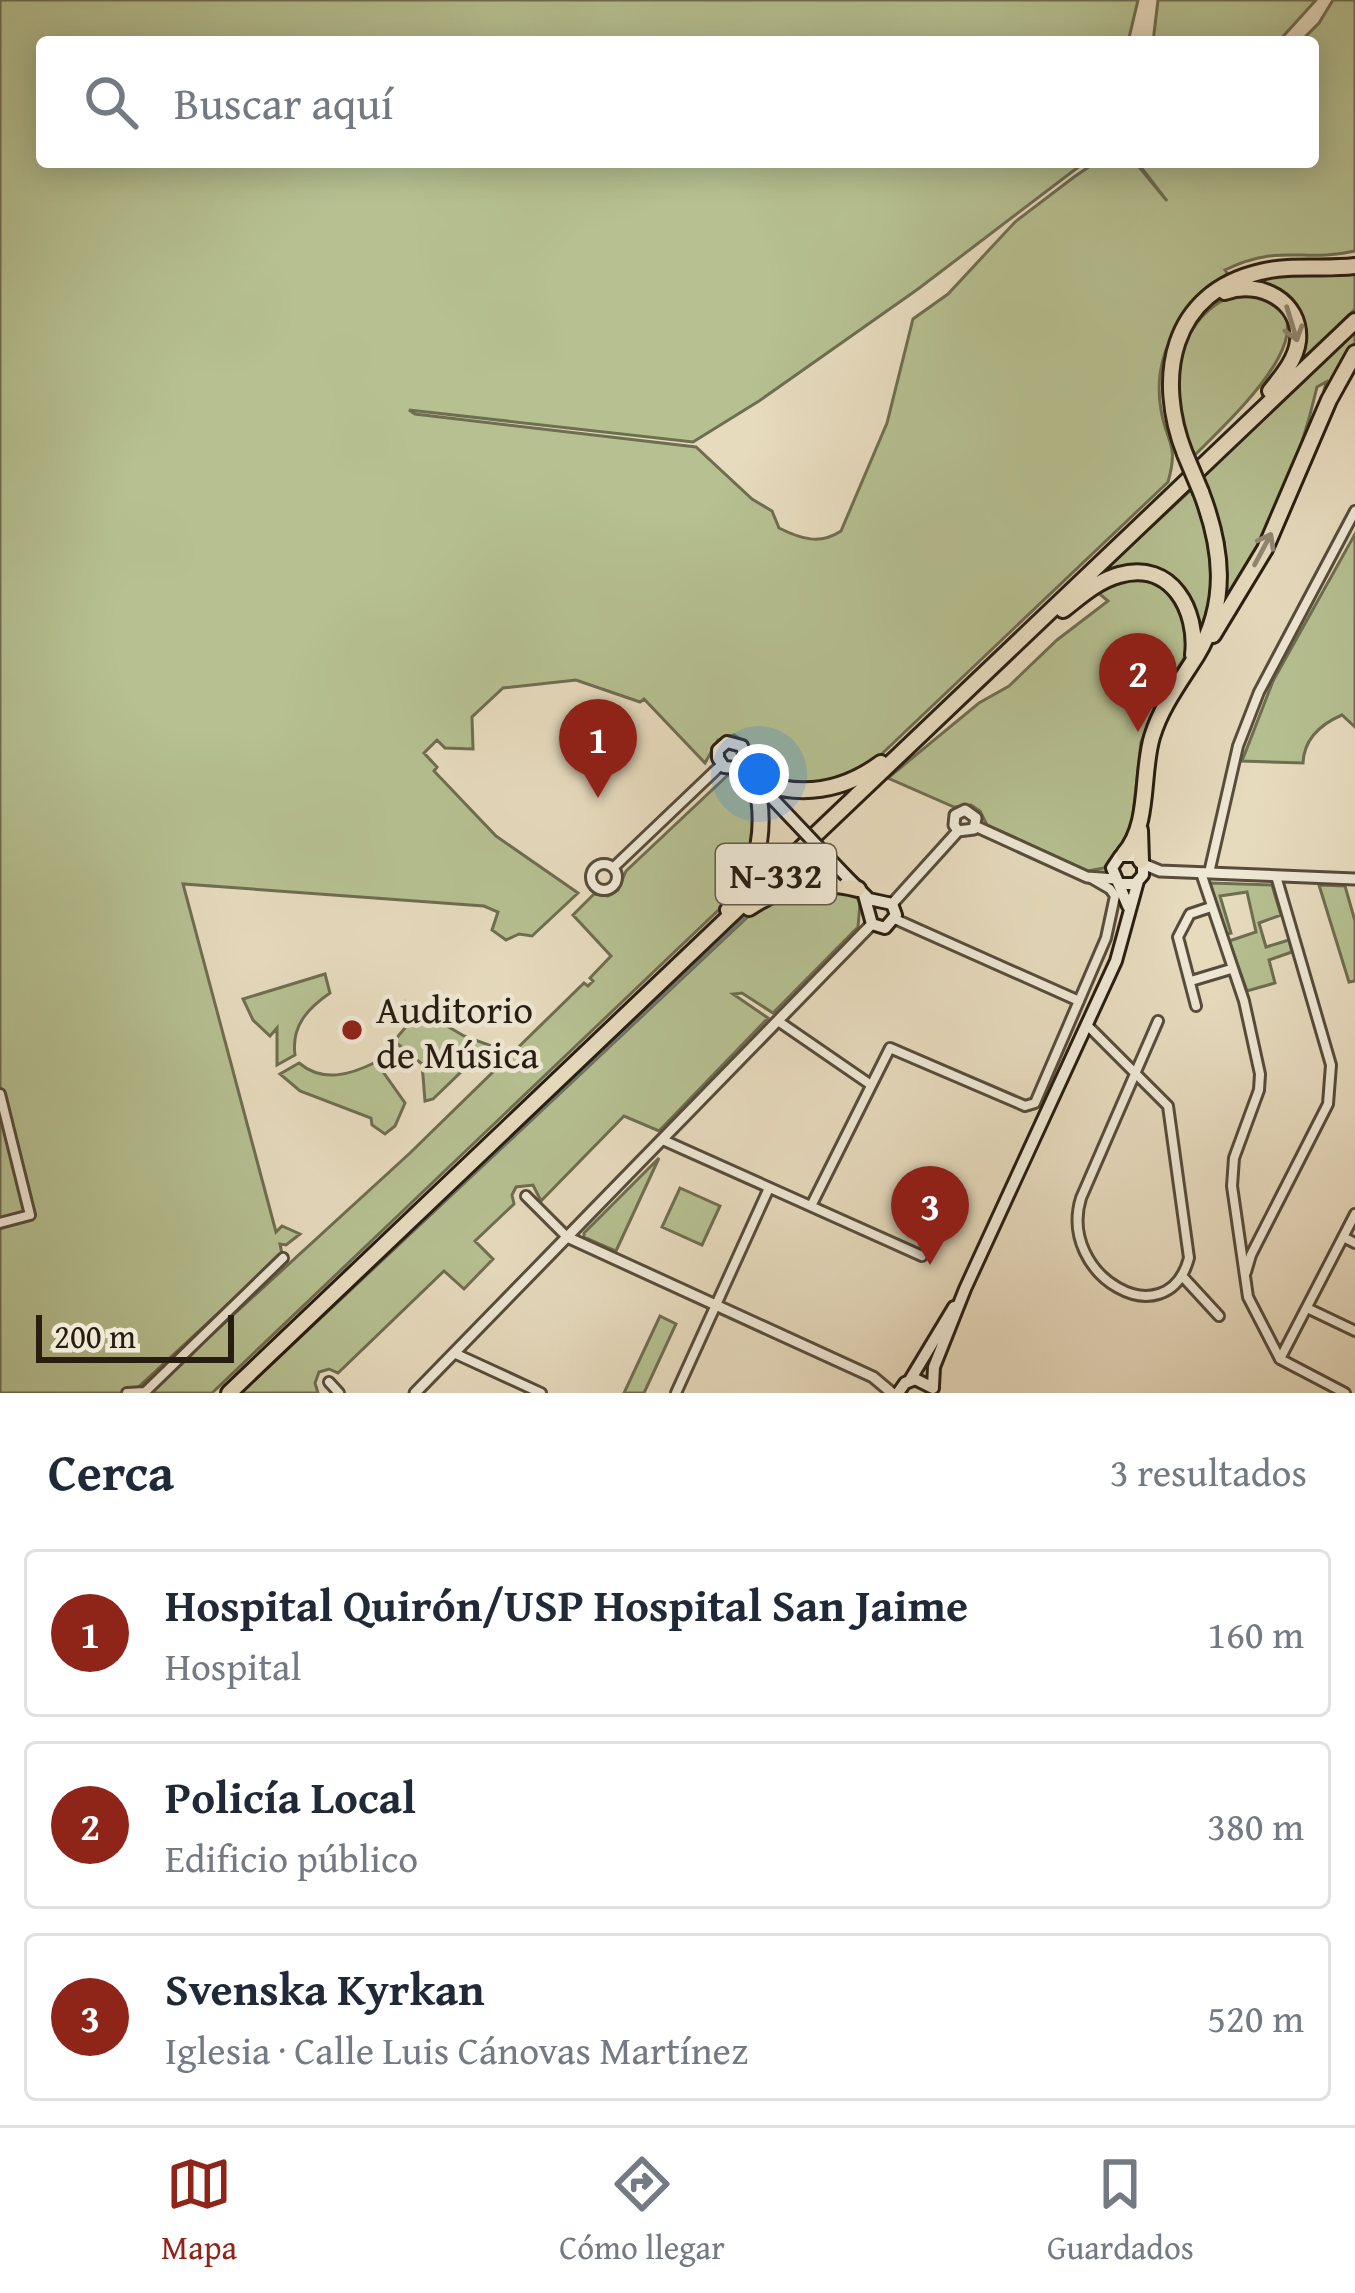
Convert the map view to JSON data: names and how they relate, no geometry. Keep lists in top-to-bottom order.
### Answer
{
  "streets": {
    "highway": ["N-332"]
  },
  "places": ["Auditorio de Música"],
  "scale_bar": "200 m",
  "page": {
    "search": "Buscar aquí",
    "pins": ["2", "1", "3"],
    "scale": "200 m",
    "heading": ["Cerca", "3 resultados"],
    "list": [
      {
        "mark": "1",
        "name": "Hospital Quirón/USP Hospital San Jaime",
        "note": "Hospital",
        "value": "160 m"
      },
      {
        "mark": "2",
        "name": "Policía Local",
        "note": "Edificio público",
        "value": "380 m"
      },
      {
        "mark": "3",
        "name": "Svenska Kyrkan",
        "note": "Iglesia · Calle Luis Cánovas Martínez",
        "value": "520 m"
      }
    ],
    "nav": ["Mapa", "Cómo llegar", "Guardados"]
  }
}
